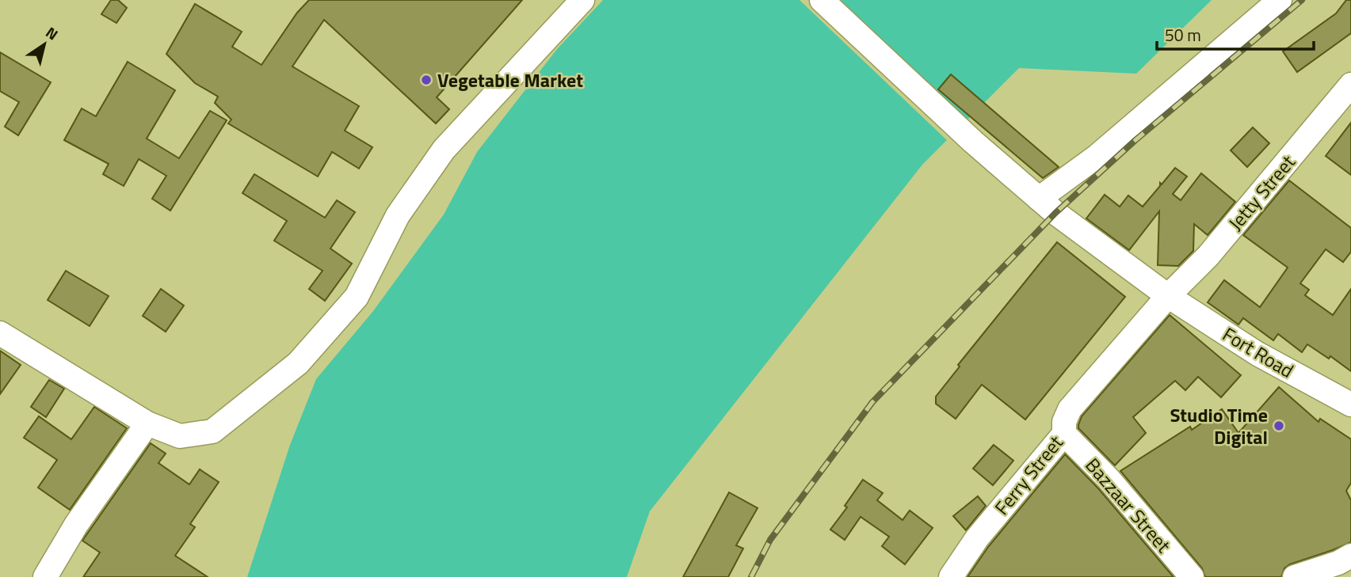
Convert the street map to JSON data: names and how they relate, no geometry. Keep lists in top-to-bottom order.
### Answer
{
  "streets": {
    "street": [
      "Jetty Street",
      "Fort Road",
      "Ferry Street",
      "Bazzaar Street"
    ]
  },
  "crossings": [
    ["Jetty Street", "Fort Road"],
    ["Jetty Street", "Ferry Street"],
    ["Fort Road", "Ferry Street"],
    ["Ferry Street", "Bazzaar Street"]
  ],
  "places": ["Vegetable Market", "Studio Time Digital"],
  "scale_bar": "50 m",
  "north": "top right"
}
